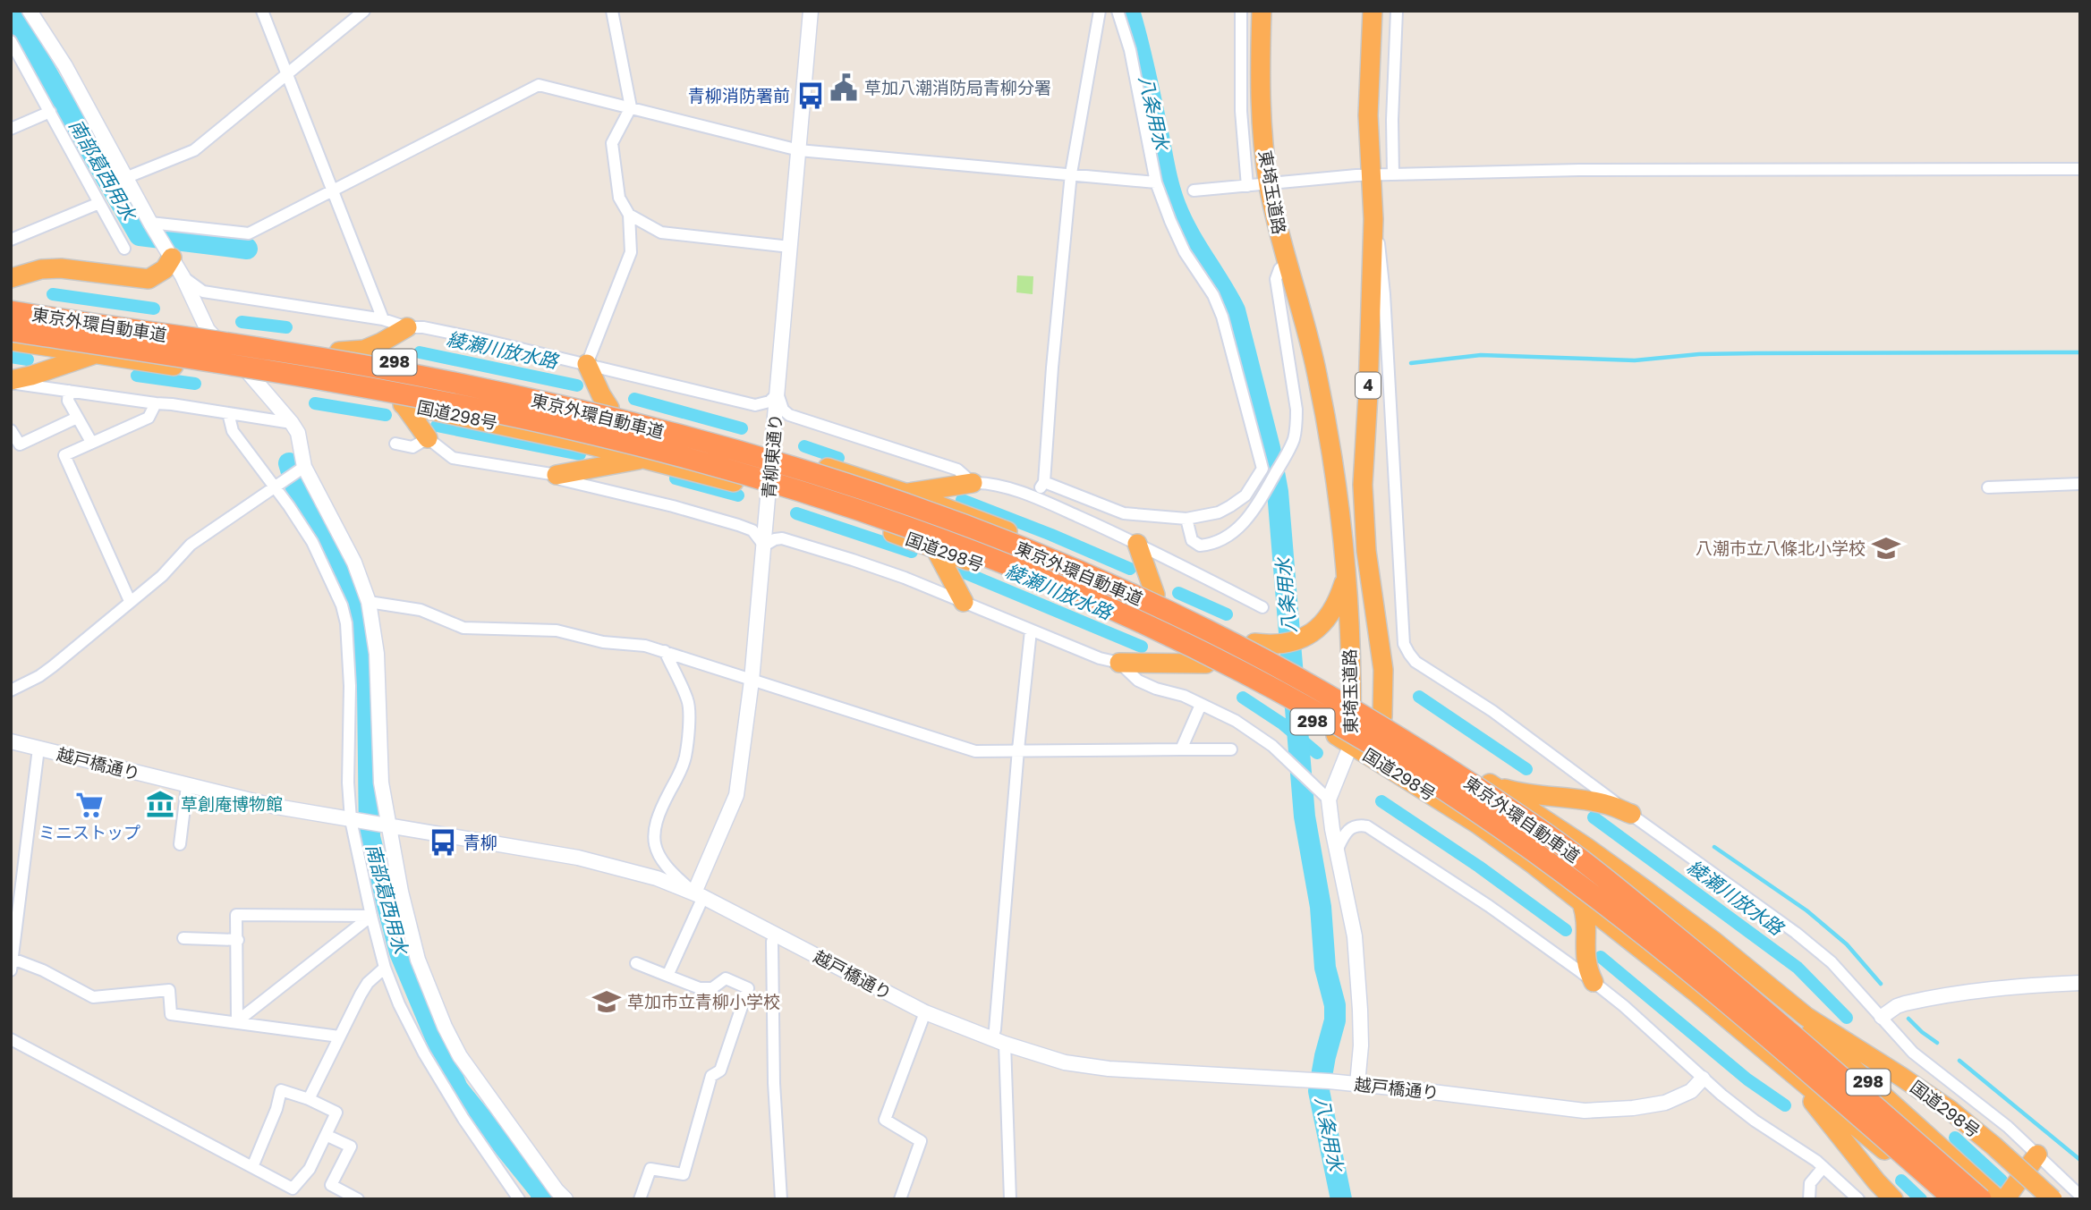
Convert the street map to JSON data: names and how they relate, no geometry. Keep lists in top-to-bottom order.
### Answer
{
  "streets": {
    "highway": [
      "東埼玉道路",
      "東京外環自動車道",
      "298",
      "4",
      "国道298号"
    ],
    "street": ["青柳東通り", "越戸橋通り"]
  },
  "crossings": [
    ["東埼玉道路", "国道298号"],
    ["国道298号", "青柳東通り"],
    ["青柳東通り", "越戸橋通り"]
  ],
  "water": ["八条用水", "南部葛西用水", "綾瀬川放水路"],
  "places": {
    "public building": ["草加八潮消防局青柳分署"],
    "bus stop": ["青柳消防署前", "青柳"],
    "school or university": ["八潮市立八條北小学校", "草加市立青柳小学校"],
    "museum": ["草創庵博物館"],
    "supermarket": ["ミニストップ"]
  }
}
